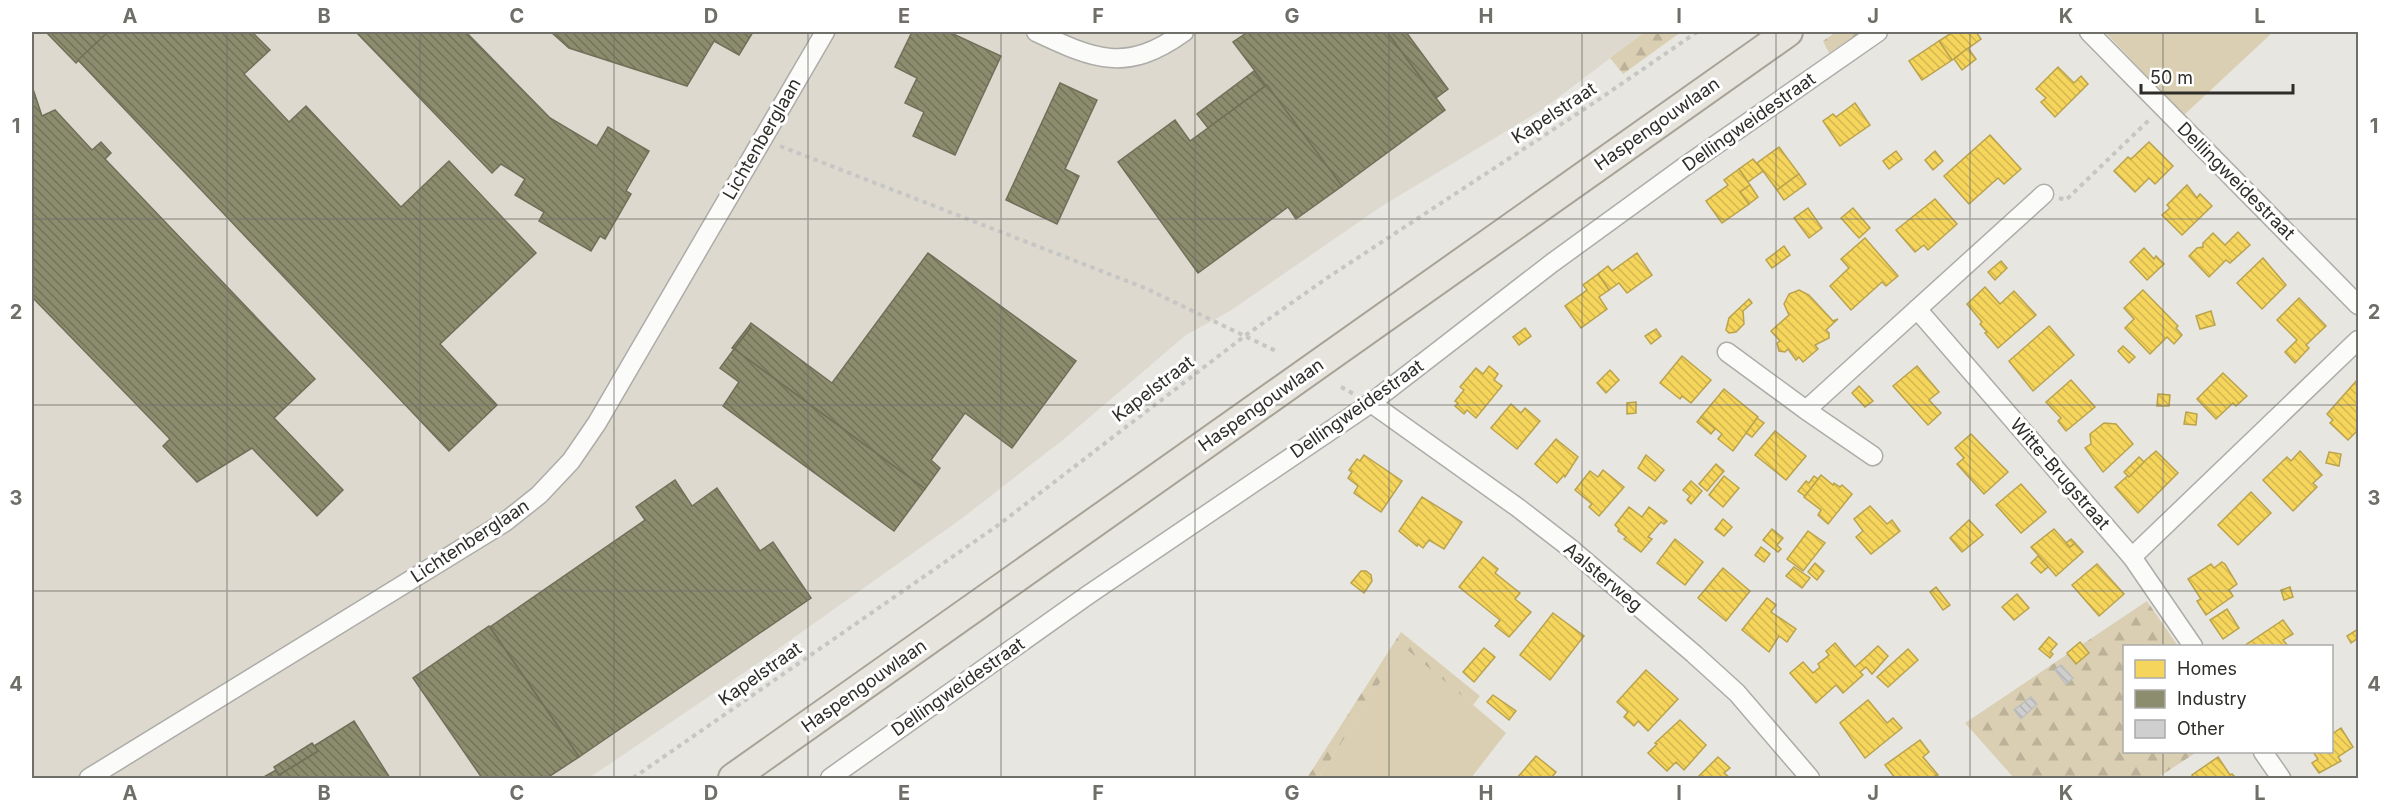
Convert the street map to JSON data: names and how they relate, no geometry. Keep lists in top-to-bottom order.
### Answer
{
  "streets": {
    "main road": ["Haspengouwlaan"],
    "street": [
      "Dellingweidestraat",
      "Lichtenberglaan",
      "Witte-Brugstraat",
      "Aalsterweg"
    ],
    "path": ["Kapelstraat"]
  },
  "crossings": [
    ["Dellingweidestraat", "Aalsterweg"]
  ],
  "legend": ["Homes", "Industry", "Other"],
  "scale_bar": "50 m",
  "grid": {
    "columns": [
      "A",
      "B",
      "C",
      "D",
      "E",
      "F",
      "G",
      "H",
      "I",
      "J",
      "K",
      "L"
    ],
    "rows": [
      "1",
      "2",
      "3",
      "4"
    ]
  }
}
